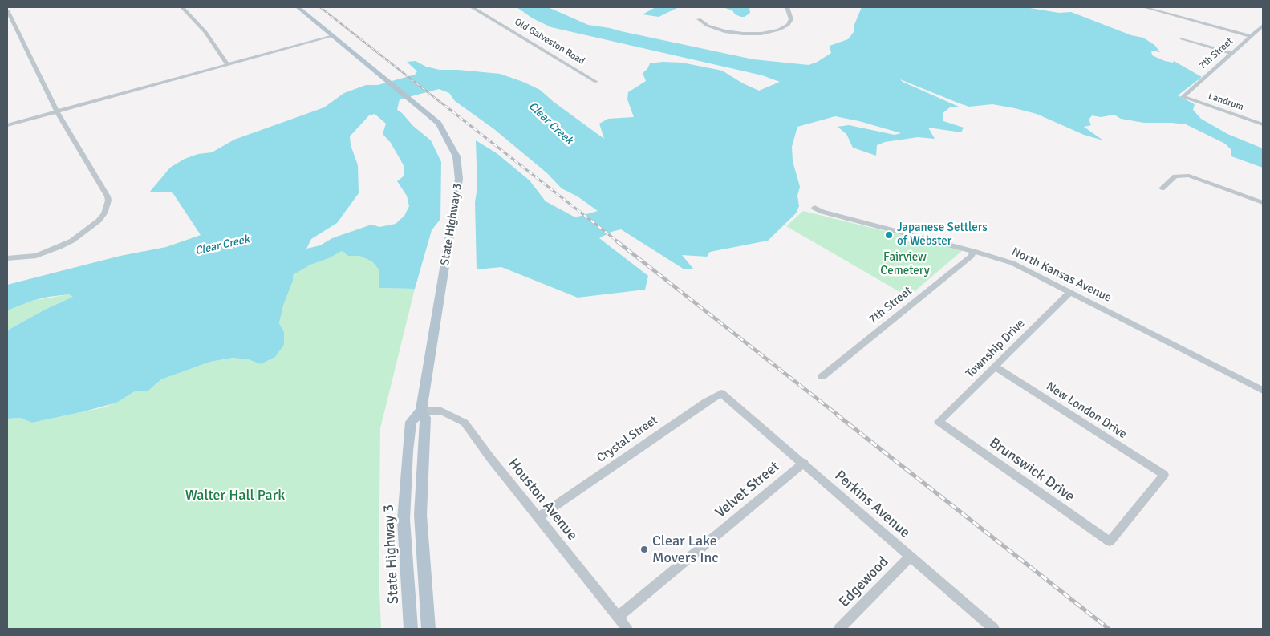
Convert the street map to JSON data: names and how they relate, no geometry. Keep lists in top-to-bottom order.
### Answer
{
  "streets": {
    "main road": ["State Highway 3"],
    "street": [
      "Old Galveston Road",
      "7th Street",
      "Landrum",
      "North Kansas Avenue",
      "Township Drive",
      "New London Drive",
      "Crystal Street",
      "Brunswick Drive",
      "Velvet Street",
      "Houston Avenue",
      "Perkins Avenue",
      "Edgewood"
    ]
  },
  "crossings": [
    ["7th Street", "Landrum"],
    ["7th Street", "North Kansas Avenue"],
    ["State Highway 3", "Houston Avenue"],
    ["North Kansas Avenue", "Township Drive"],
    ["Township Drive", "New London Drive"],
    ["Township Drive", "Brunswick Drive"],
    ["New London Drive", "Brunswick Drive"],
    ["Crystal Street", "Houston Avenue"],
    ["Crystal Street", "Perkins Avenue"],
    ["Velvet Street", "Houston Avenue"],
    ["Velvet Street", "Perkins Avenue"],
    ["Perkins Avenue", "Edgewood"]
  ],
  "water": ["Clear Creek"],
  "parks": ["Fairview Cemetery", "Walter Hall Park"],
  "places": ["Japanese Settlers of Webster", "Clear Lake Movers Inc"]
}
